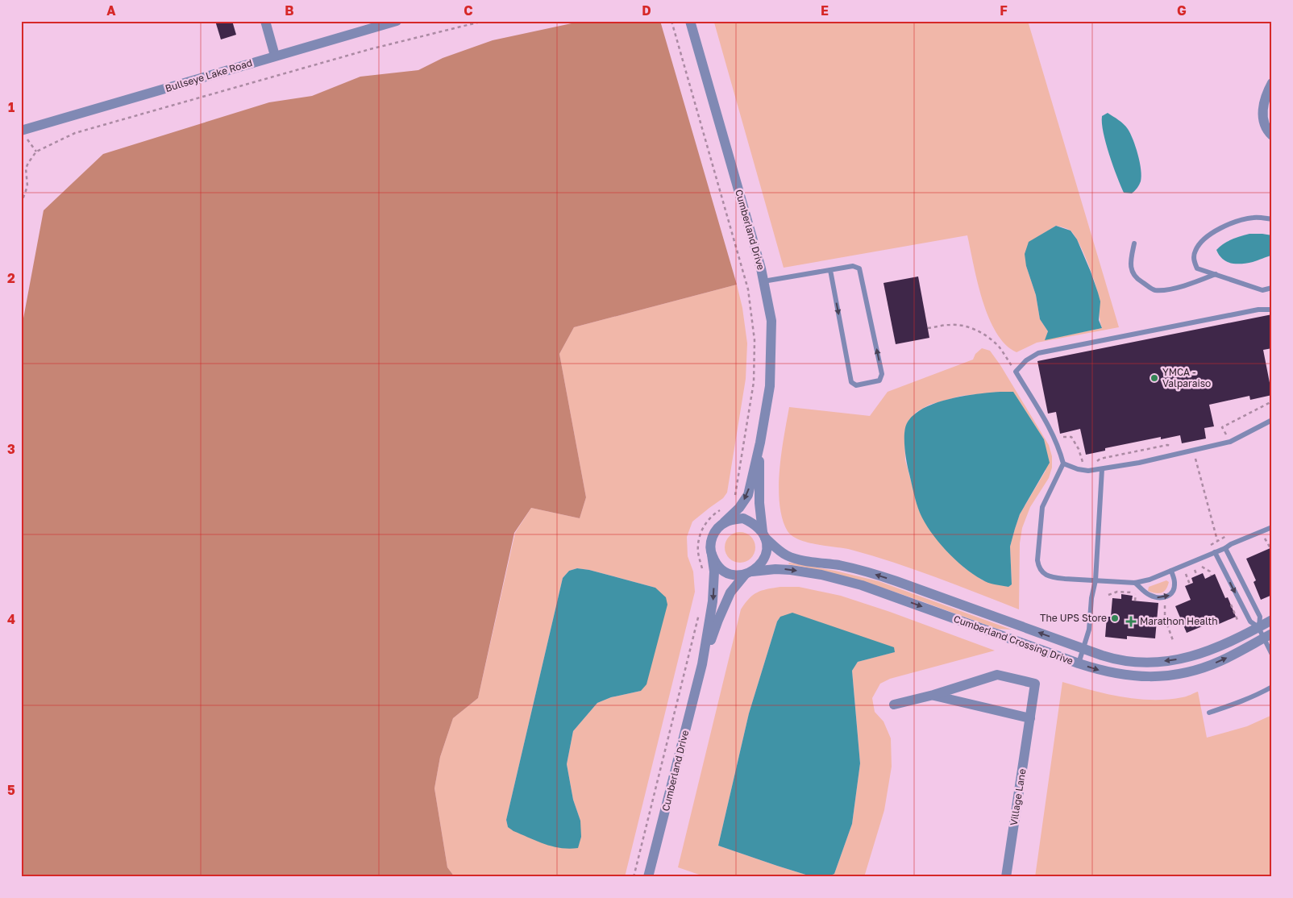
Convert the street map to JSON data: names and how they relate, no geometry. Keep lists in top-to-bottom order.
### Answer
{
  "streets": {
    "street": [
      "Bullseye Lake Road",
      "Cumberland Drive",
      "Cumberland Crossing Drive",
      "Village Lane"
    ]
  },
  "crossings": [
    ["Cumberland Drive", "Cumberland Crossing Drive"]
  ],
  "places": {
    "other": ["YMCA - Valparaiso", "The UPS Store"],
    "health": ["Marathon Health"]
  },
  "grid": {
    "columns": [
      "A",
      "B",
      "C",
      "D",
      "E",
      "F",
      "G"
    ],
    "rows": [
      "1",
      "2",
      "3",
      "4",
      "5"
    ]
  }
}
